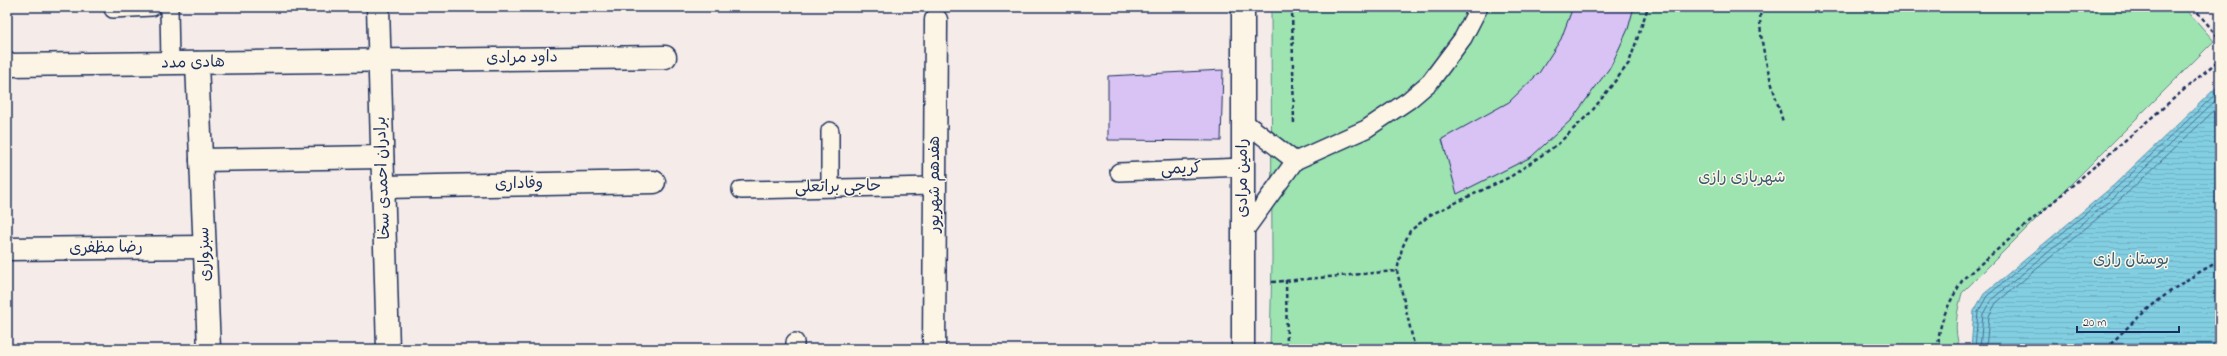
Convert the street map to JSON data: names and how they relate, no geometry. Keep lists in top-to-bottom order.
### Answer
{
  "streets": {
    "street": [
      "داود مرادی",
      "هادی مدد",
      "برادران احمدی سخا",
      "رامین مرادی",
      "وفاداری",
      "هفدهم شهریور",
      "رضا مظفری",
      "سبزواری"
    ],
    "lane": ["کریمی", "حاجی براتعلی"]
  },
  "crossings": [
    ["داود مرادی", "هادی مدد"],
    ["داود مرادی", "برادران احمدی سخا"],
    ["هادی مدد", "برادران احمدی سخا"],
    ["هادی مدد", "سبزواری"],
    ["کریمی", "رامین مرادی"],
    ["برادران احمدی سخا", "وفاداری"],
    ["هفدهم شهریور", "حاجی براتعلی"],
    ["رضا مظفری", "سبزواری"]
  ],
  "parks": ["شهربازی رازی", "بوستان رازی"],
  "scale_bar": "20 m"
}
